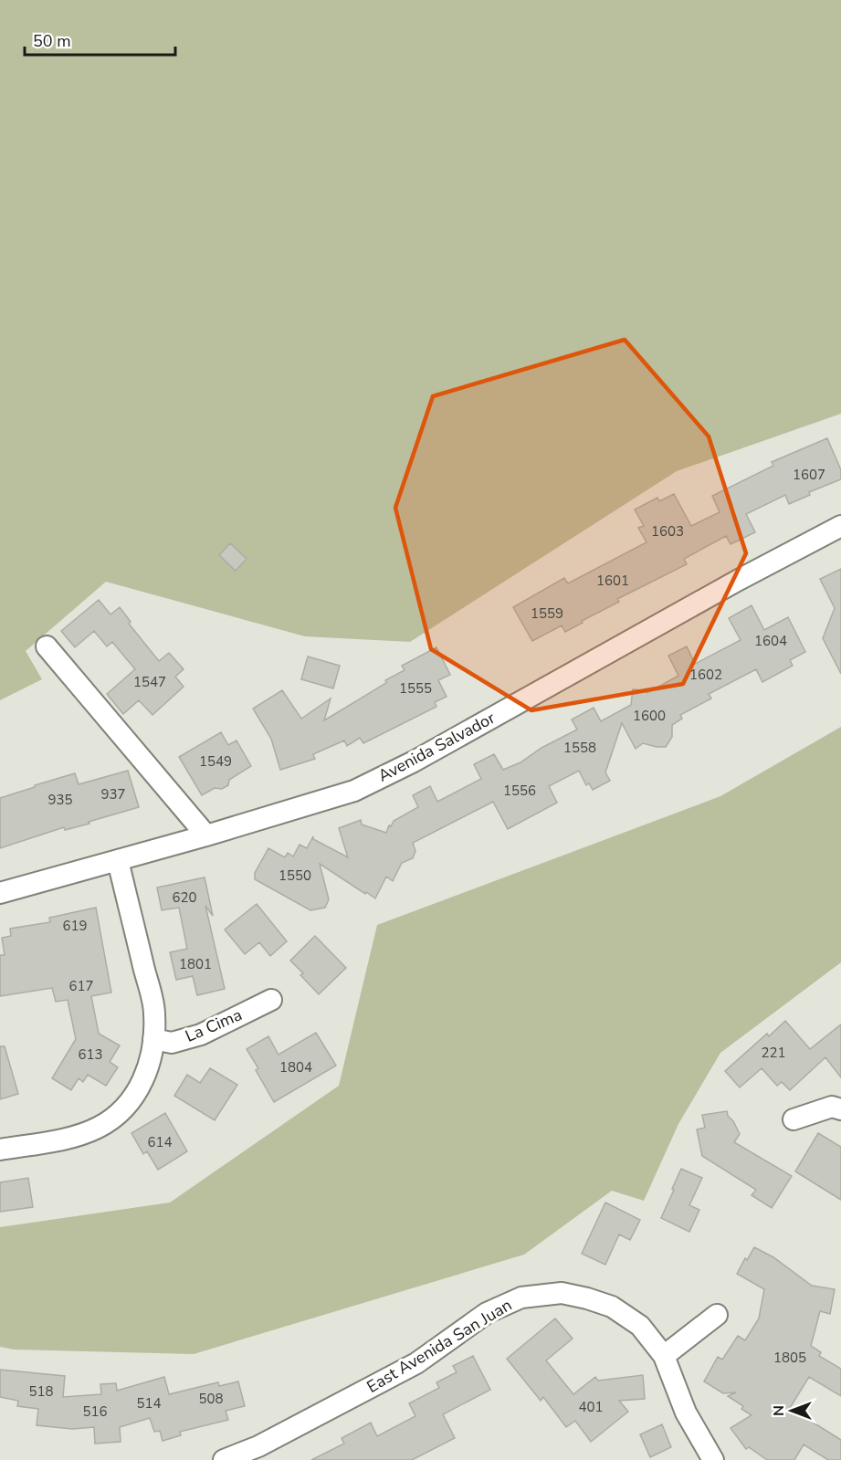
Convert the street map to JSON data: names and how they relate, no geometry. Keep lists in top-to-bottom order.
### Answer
{
  "streets": {
    "street": ["Avenida Salvador", "La Cima", "East Avenida San Juan"]
  },
  "house_numbers": [
    "1607",
    "1603",
    "1601",
    "1559",
    "1604",
    "1602",
    "1547",
    "1555",
    "1600",
    "1558",
    "1549",
    "1556",
    "937",
    "935",
    "1550",
    "620",
    "619",
    "1801",
    "617",
    "221",
    "613",
    "1804",
    "614",
    "1805",
    "518",
    "508",
    "514",
    "401",
    "516"
  ],
  "scale_bar": "50 m",
  "north": "left"
}
